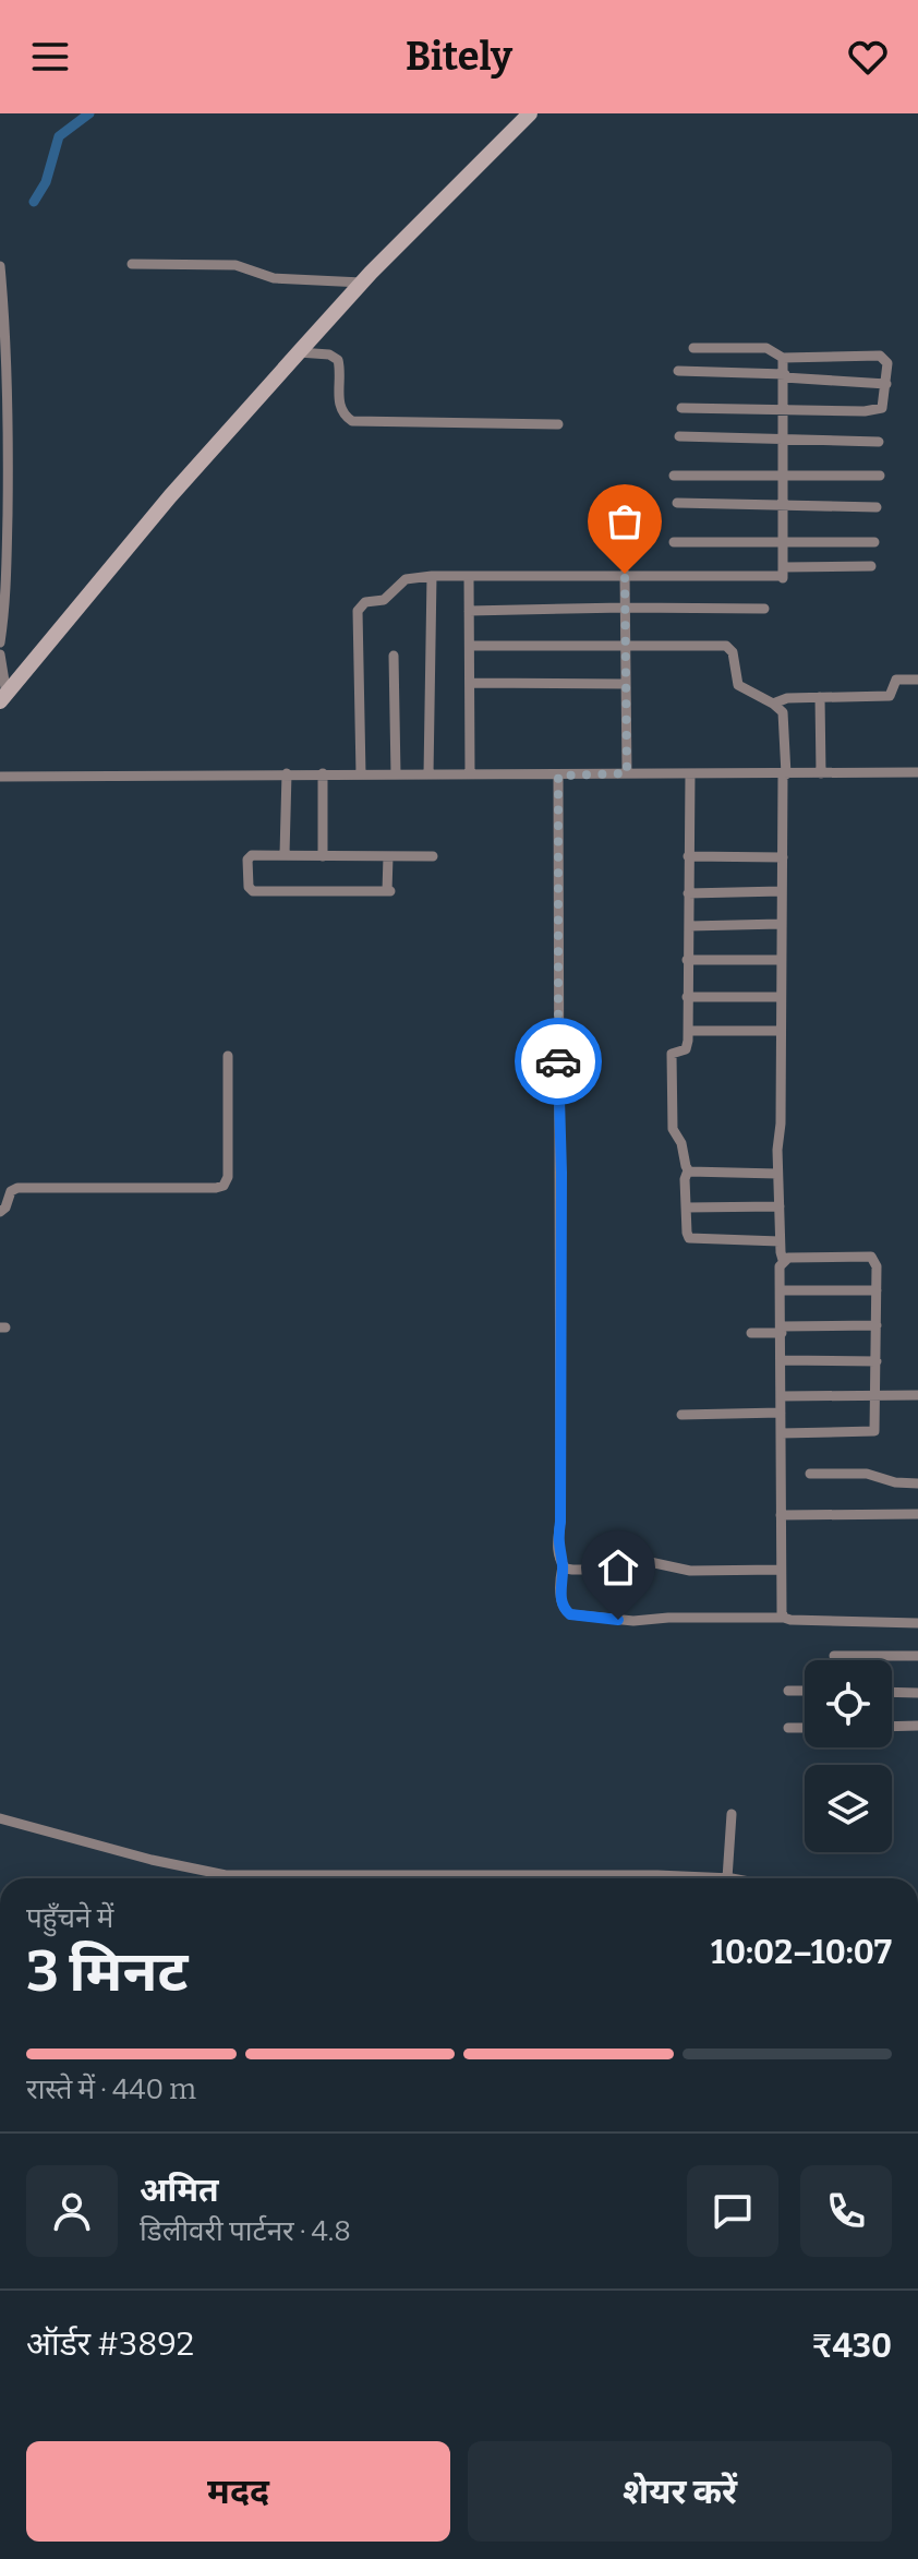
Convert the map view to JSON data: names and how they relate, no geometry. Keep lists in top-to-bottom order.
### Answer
{
  "page": {
    "header": "Bitely",
    "heading": ["3 मिनट", "पहुँचने में", "10:02–10:07"],
    "panel": [
      "अमित",
      "डिलीवरी पार्टनर · 4.8",
      "ऑर्डर #3892",
      "₹430"
    ],
    "bar": "रास्ते में · 440 m",
    "buttons": ["मदद", "शेयर करें"]
  }
}
